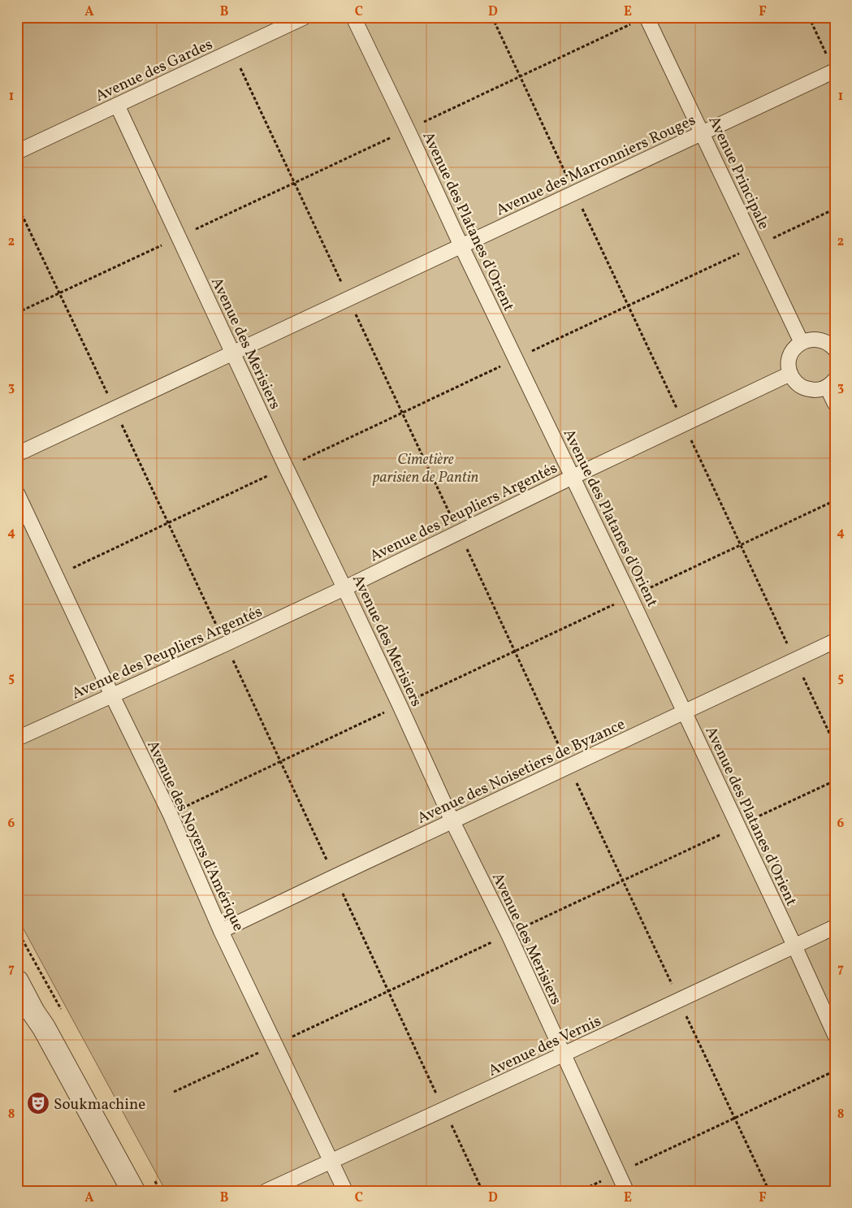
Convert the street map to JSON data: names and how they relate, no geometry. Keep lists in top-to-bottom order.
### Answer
{
  "streets": {
    "lane": [
      "Avenue des Gardes",
      "Avenue des Marronniers Rouges",
      "Avenue Principale",
      "Avenue des Platanes d'Orient",
      "Avenue des Merisiers",
      "Avenue des Peupliers Argentés",
      "Avenue des Noisetiers de Byzance",
      "Avenue des Noyers d'Amérique",
      "Avenue des Vernis"
    ]
  },
  "crossings": [
    ["Avenue des Gardes", "Avenue des Merisiers"],
    ["Avenue des Marronniers Rouges", "Avenue Principale"],
    ["Avenue des Marronniers Rouges", "Avenue des Platanes d'Orient"],
    ["Avenue des Marronniers Rouges", "Avenue des Merisiers"],
    ["Avenue des Platanes d'Orient", "Avenue des Peupliers Argentés"],
    ["Avenue des Platanes d'Orient", "Avenue des Noisetiers de Byzance"],
    ["Avenue des Platanes d'Orient", "Avenue des Vernis"],
    ["Avenue des Merisiers", "Avenue des Peupliers Argentés"],
    ["Avenue des Merisiers", "Avenue des Noisetiers de Byzance"],
    ["Avenue des Merisiers", "Avenue des Vernis"],
    ["Avenue des Peupliers Argentés", "Avenue des Noyers d'Amérique"],
    ["Avenue des Noisetiers de Byzance", "Avenue des Noyers d'Amérique"],
    ["Avenue des Noyers d'Amérique", "Avenue des Vernis"]
  ],
  "parks": ["Cimetière parisien de Pantin"],
  "places": {
    "theatre": ["Soukmachine"]
  },
  "grid": {
    "columns": [
      "A",
      "B",
      "C",
      "D",
      "E",
      "F"
    ],
    "rows": [
      "1",
      "2",
      "3",
      "4",
      "5",
      "6",
      "7",
      "8"
    ]
  }
}
